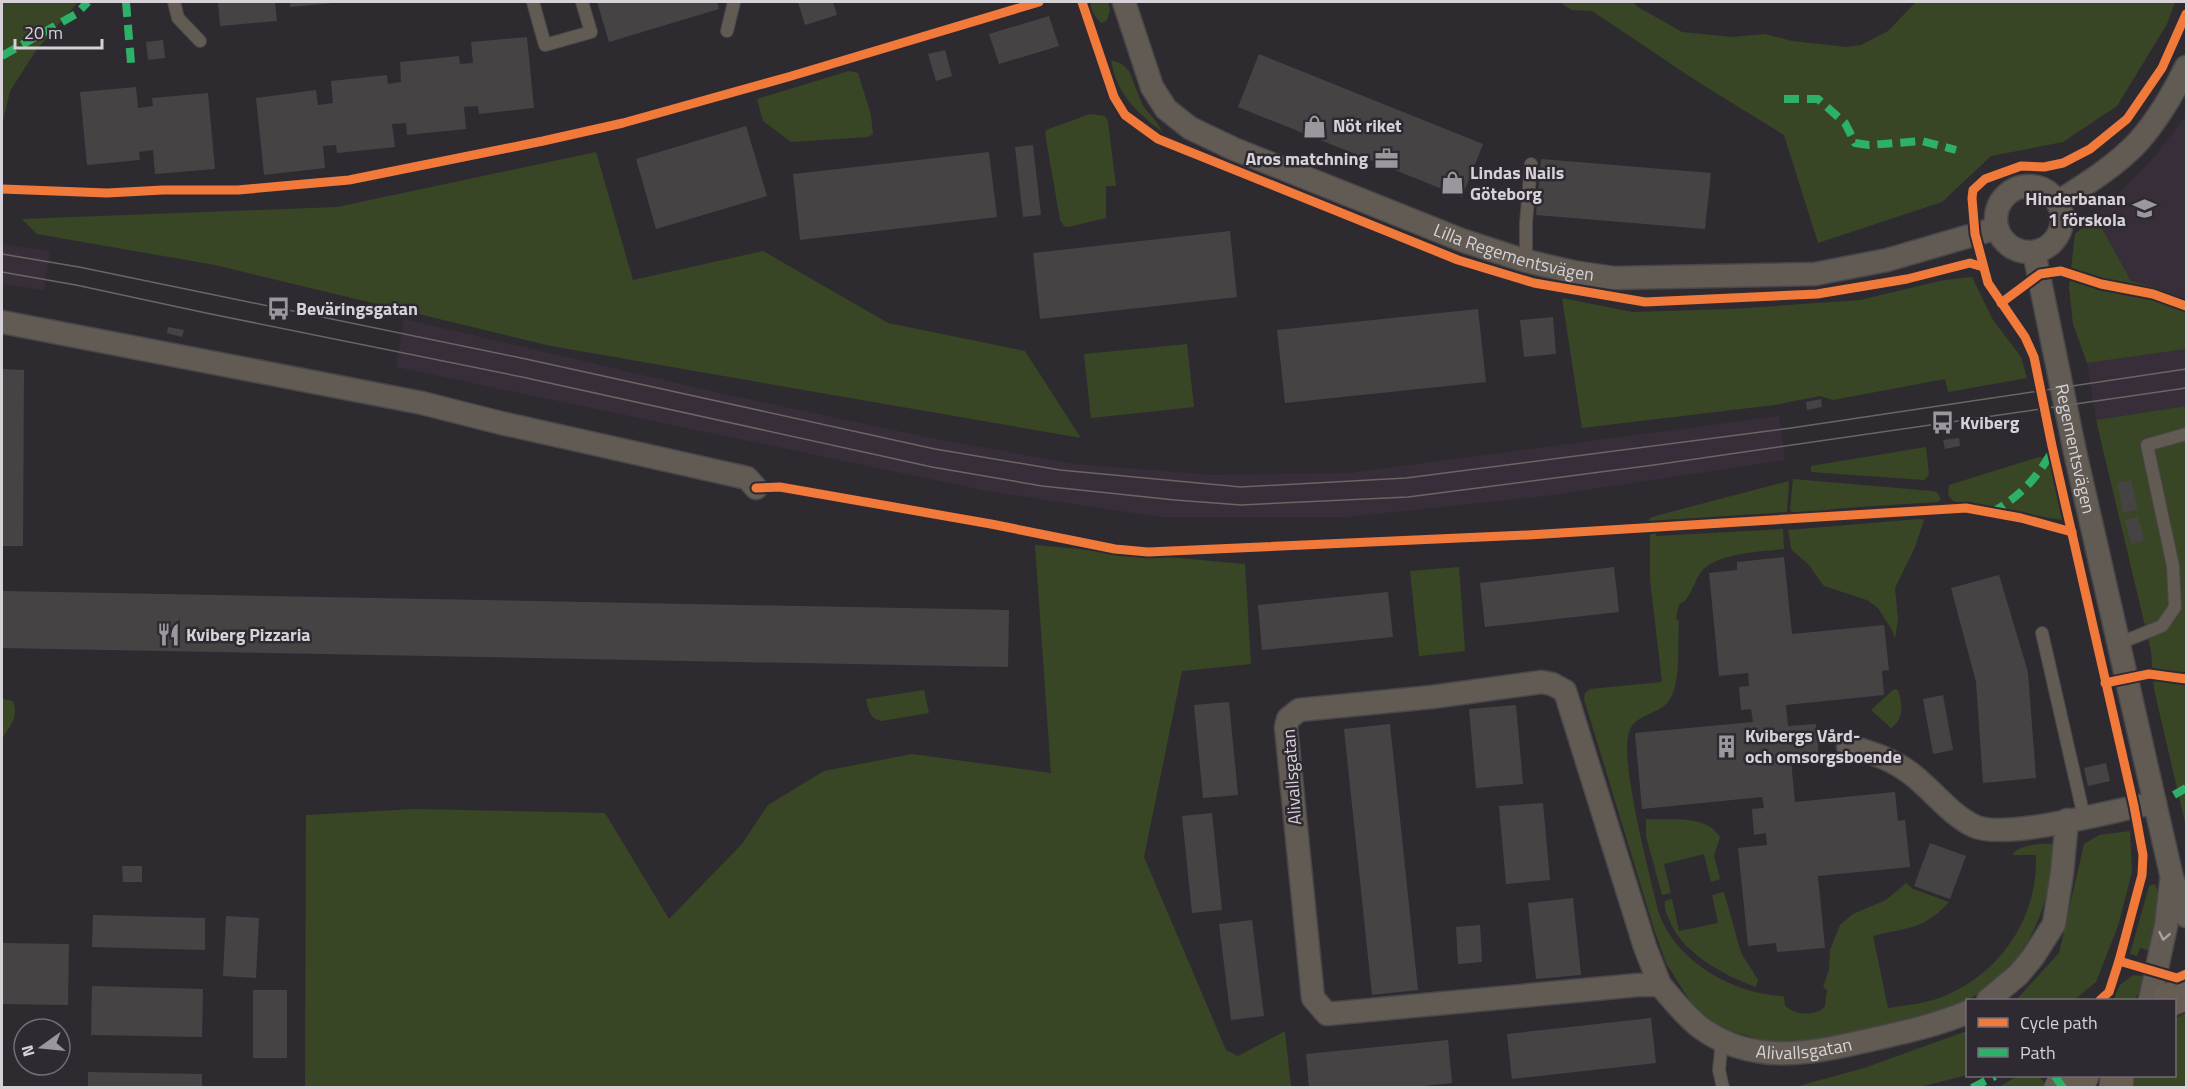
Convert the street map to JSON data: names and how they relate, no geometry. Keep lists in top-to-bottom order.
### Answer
{
  "streets": {
    "street": ["Lilla Regementsvägen", "Regementsvägen", "Alivallsgatan"]
  },
  "crossings": [
    ["Lilla Regementsvägen", "Regementsvägen"]
  ],
  "places": {
    "shop": ["Nöt riket", "Lindas Nails Göteborg"],
    "office": ["Aros matchning"],
    "school or university": ["Hinderbanan 1 förskola"],
    "bus stop": ["Beväringsgatan", "Kviberg"],
    "restaurant": ["Kviberg Pizzaria"],
    "building": ["Kvibergs Vård- och omsorgsboende"]
  },
  "legend": ["Cycle path", "Path"],
  "scale_bar": "20 m",
  "north": "left"
}
